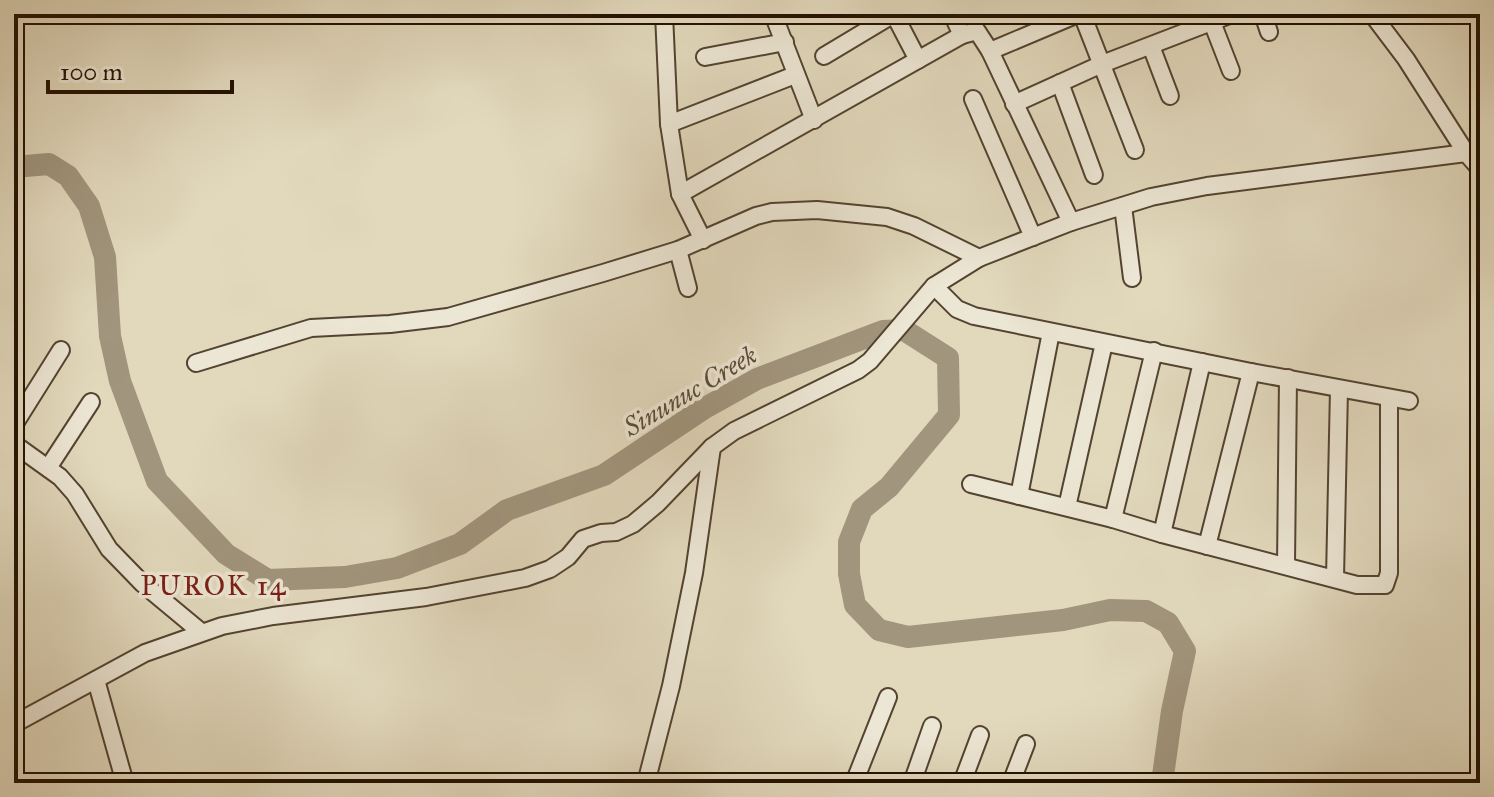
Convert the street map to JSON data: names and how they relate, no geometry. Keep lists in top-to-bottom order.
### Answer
{
  "districts": ["PUROK 14"],
  "water": ["Sinunuc Creek"],
  "scale_bar": "100 m"
}
